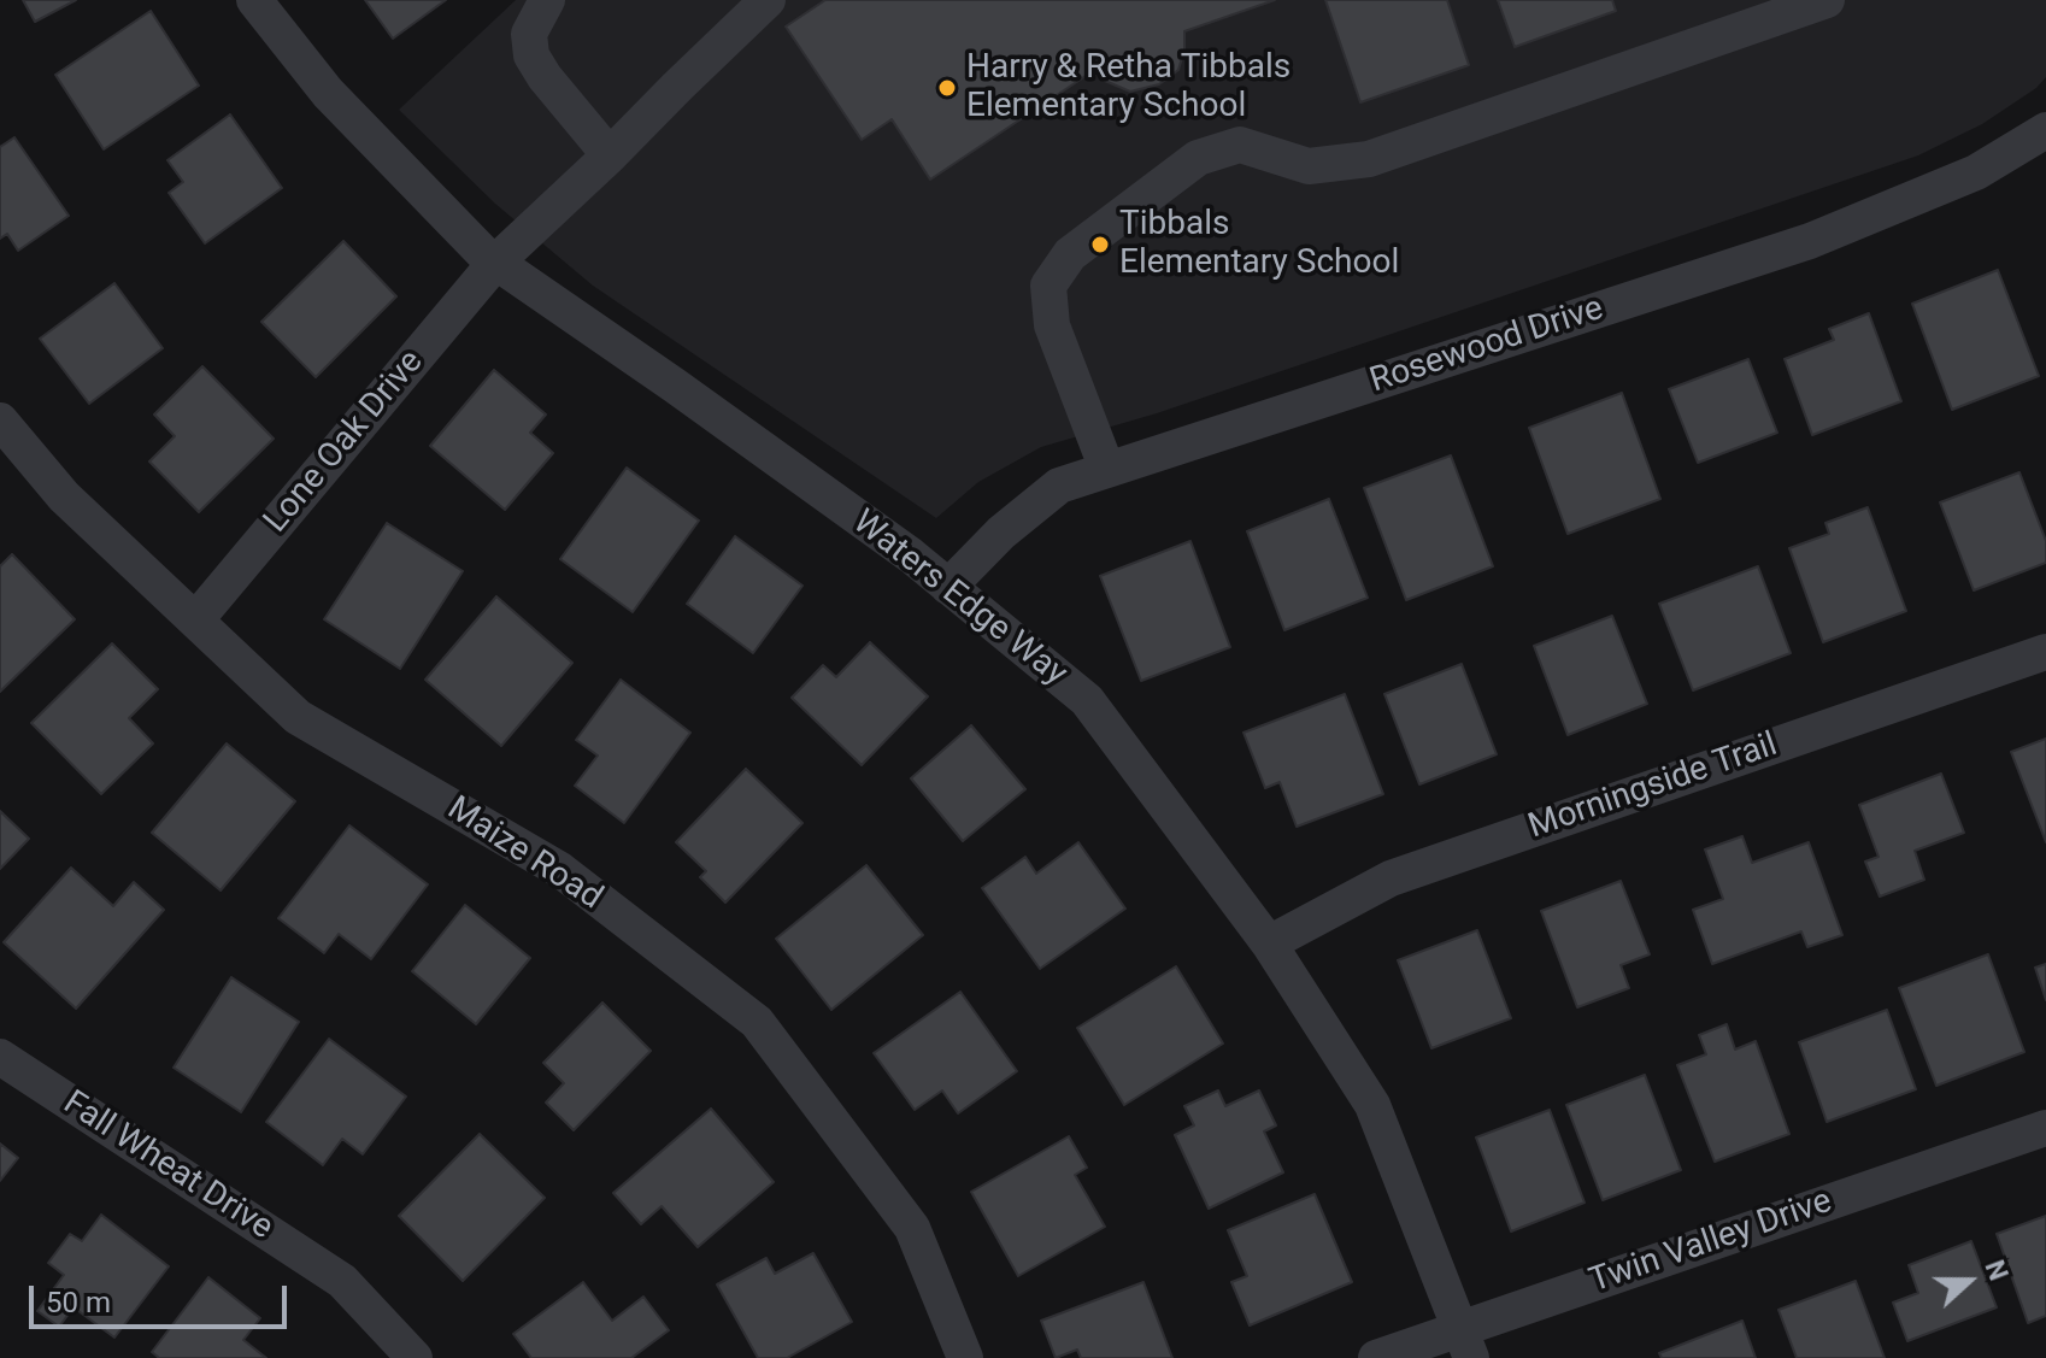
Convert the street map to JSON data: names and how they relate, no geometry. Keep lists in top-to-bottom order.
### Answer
{
  "streets": {
    "street": [
      "Rosewood Drive",
      "Lone Oak Drive",
      "Waters Edge Way",
      "Morningside Trail",
      "Maize Road",
      "Fall Wheat Drive",
      "Twin Valley Drive"
    ]
  },
  "crossings": [
    ["Rosewood Drive", "Waters Edge Way"],
    ["Lone Oak Drive", "Waters Edge Way"],
    ["Lone Oak Drive", "Maize Road"],
    ["Waters Edge Way", "Morningside Trail"],
    ["Waters Edge Way", "Twin Valley Drive"]
  ],
  "places": ["Harry & Retha Tibbals Elementary School", "Tibbals Elementary School"],
  "scale_bar": "50 m",
  "north": "right"
}
